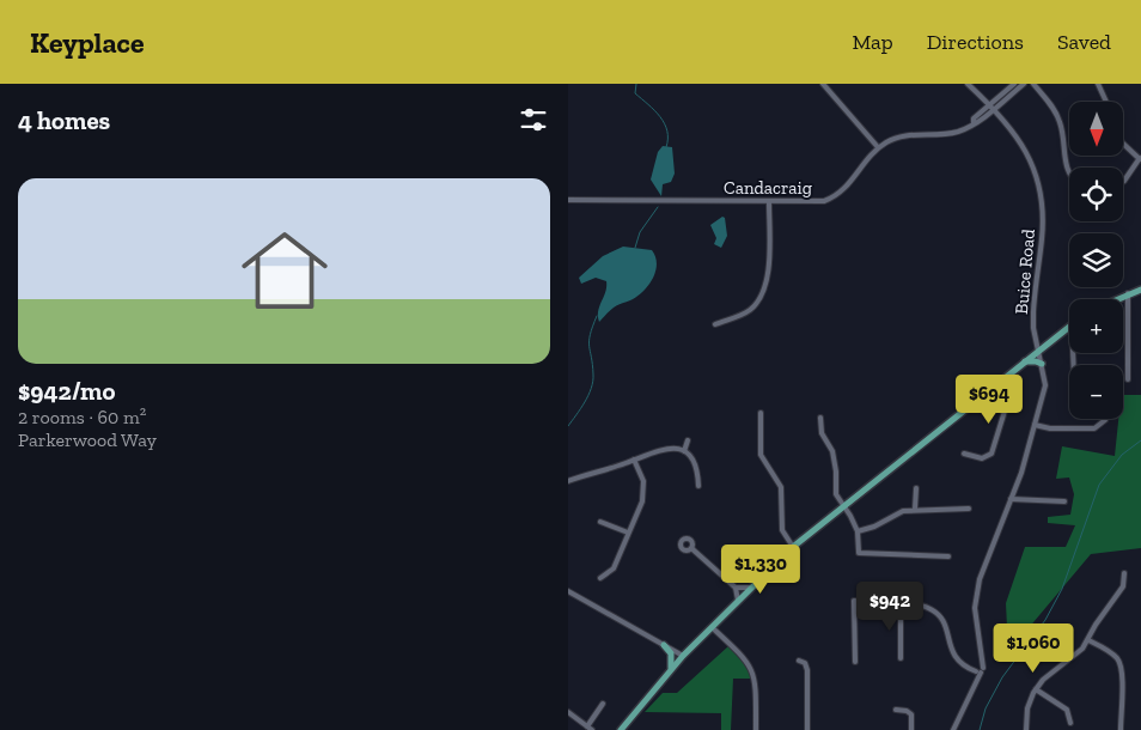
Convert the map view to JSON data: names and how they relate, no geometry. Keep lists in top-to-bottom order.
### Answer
{
  "streets": {
    "street": ["Candacraig", "Buice Road"]
  },
  "crossings": [
    ["Candacraig", "Buice Road"]
  ],
  "north": "bottom",
  "page": {
    "header": "Keyplace",
    "nav": ["Map", "Directions", "Saved"],
    "heading": "4 homes",
    "map_buttons": ["+", "−"],
    "list": [
      {
        "name": "$942/mo",
        "note": "2 rooms · 60 m² · Parkerwood Way"
      }
    ],
    "price": [
      "$694",
      "$1,330",
      "$942",
      "$1,060"
    ]
  }
}
